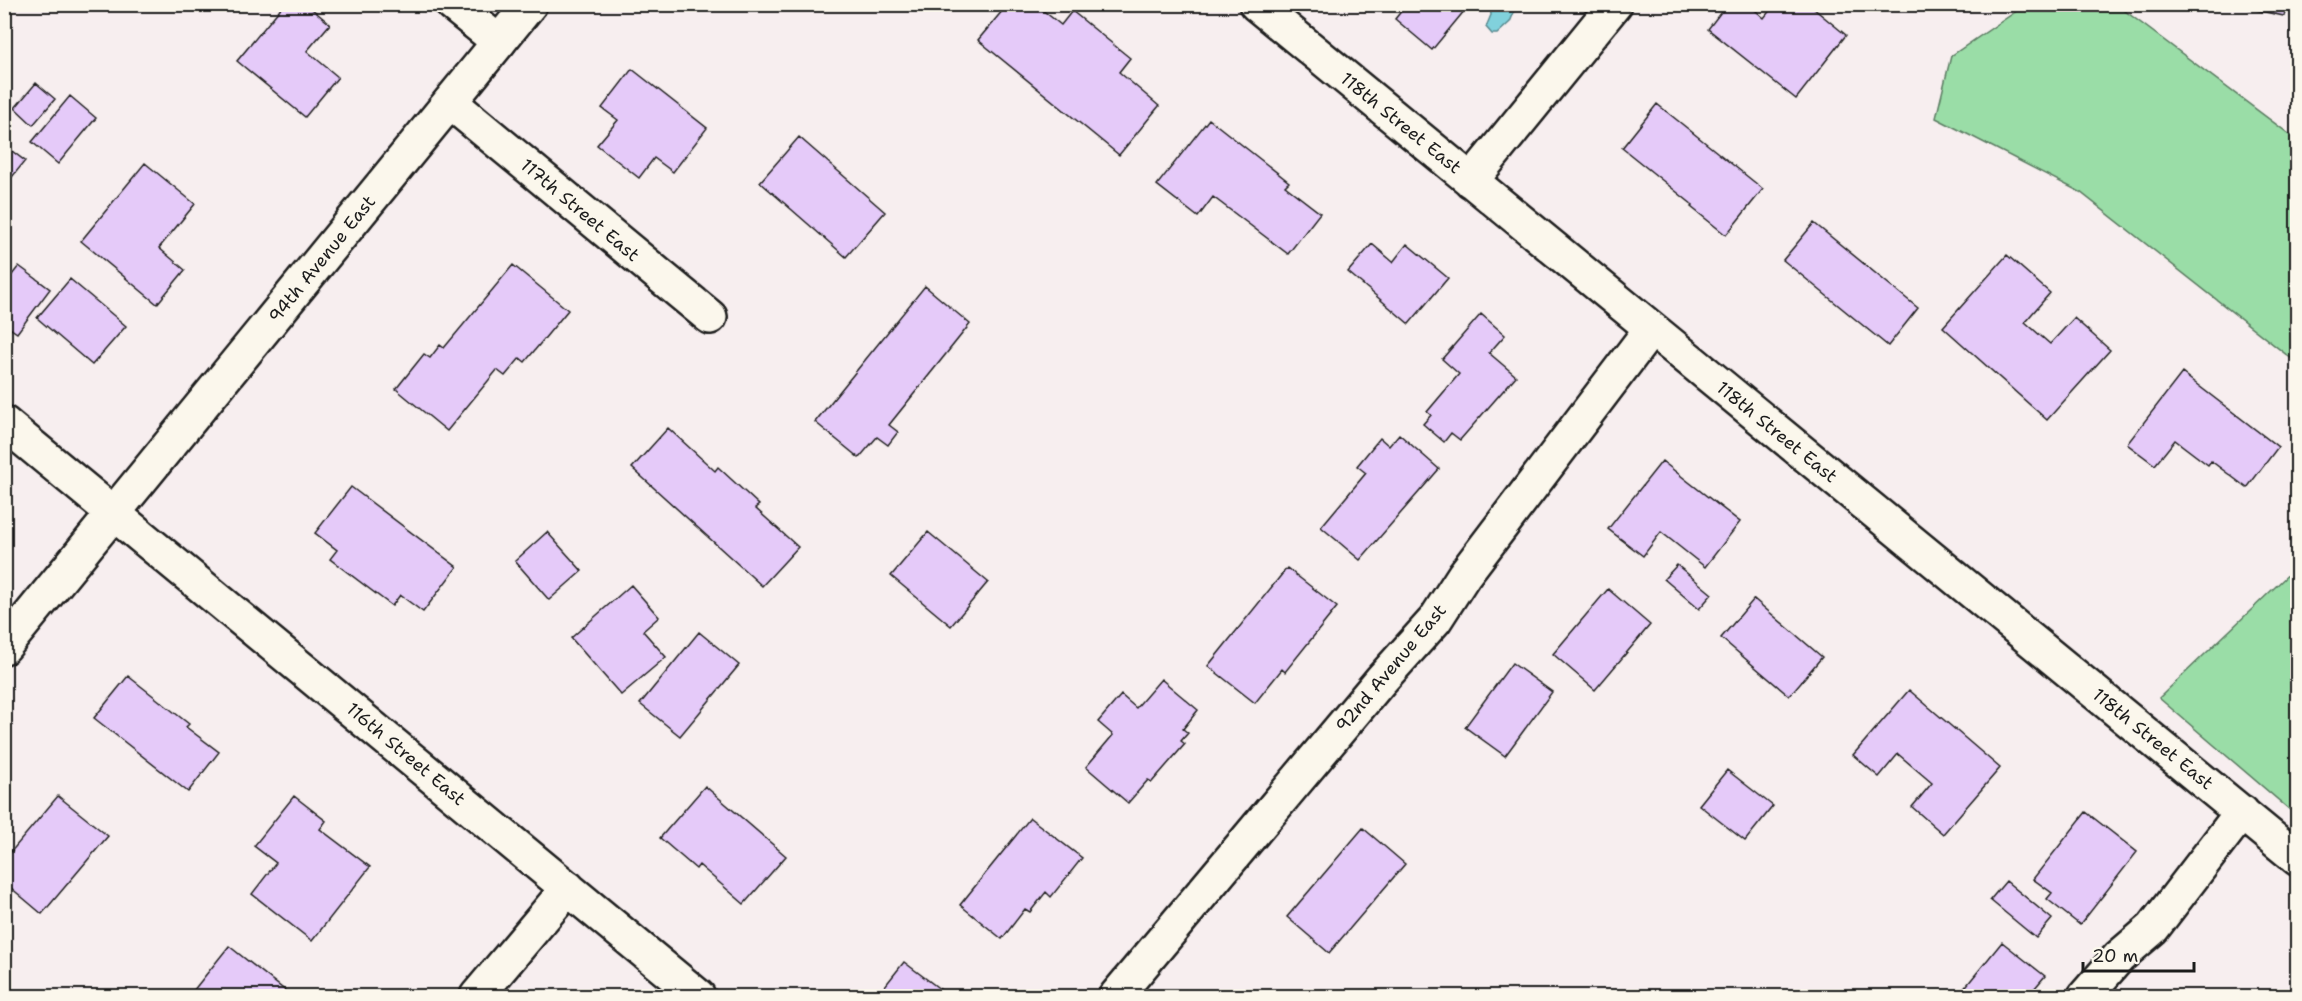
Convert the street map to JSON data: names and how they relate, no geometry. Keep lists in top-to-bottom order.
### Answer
{
  "streets": {
    "street": [
      "118th Street East",
      "117th Street East",
      "94th Avenue East",
      "92nd Avenue East",
      "116th Street East"
    ]
  },
  "crossings": [
    ["118th Street East", "92nd Avenue East"],
    ["117th Street East", "94th Avenue East"],
    ["94th Avenue East", "116th Street East"]
  ],
  "scale_bar": "20 m"
}
